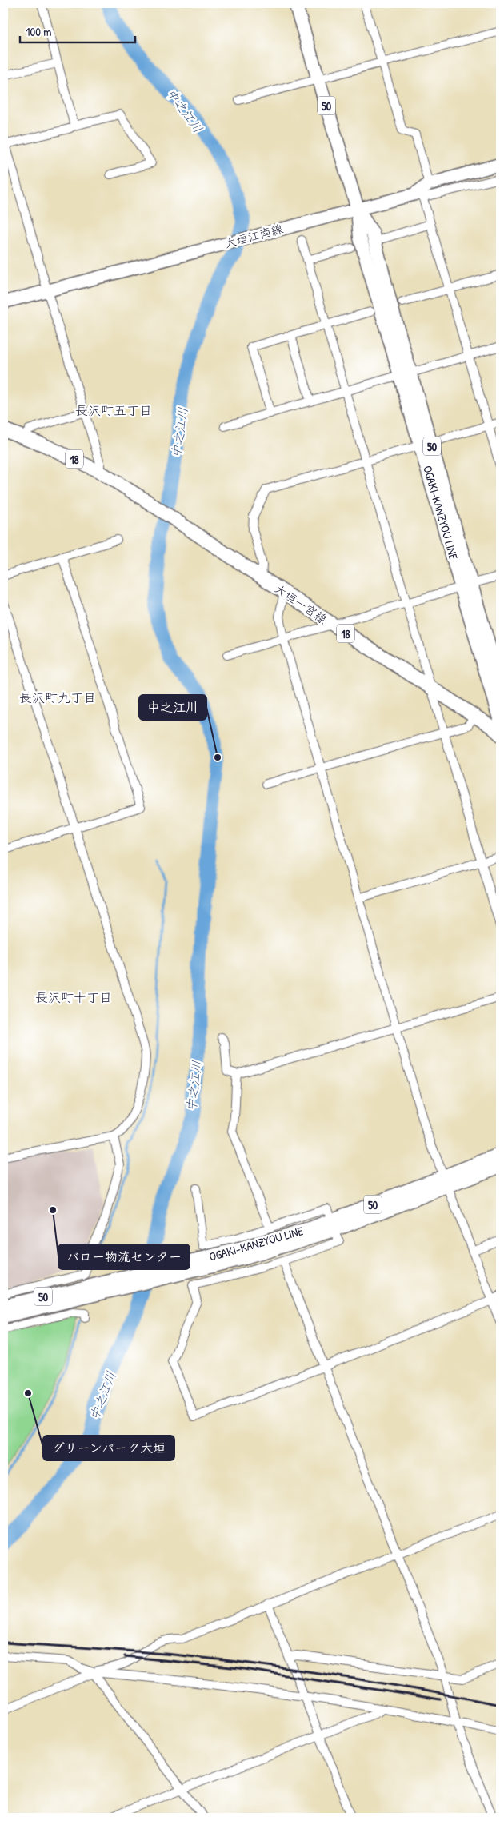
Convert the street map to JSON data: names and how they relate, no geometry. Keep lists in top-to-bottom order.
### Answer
{
  "streets": {
    "main road": [
      "50",
      "大垣江南線",
      "18",
      "OGAKI-KANZYOU LINE",
      "大垣一宮線"
    ]
  },
  "crossings": [
    ["大垣江南線", "OGAKI-KANZYOU LINE"],
    ["18", "大垣一宮線"]
  ],
  "districts": ["長沢町五丁目", "長沢町九丁目", "長沢町十丁目"],
  "water": ["中之江川"],
  "places": ["中之江川", "バロー物流センター", "グリーンパーク大垣"],
  "scale_bar": "100 m"
}
